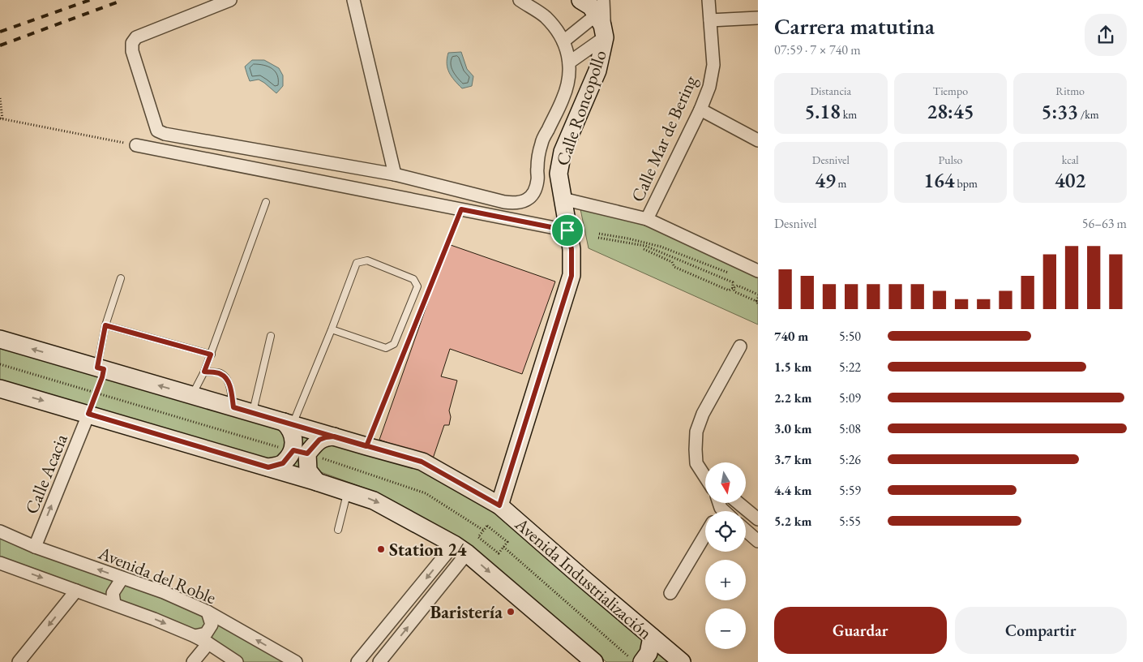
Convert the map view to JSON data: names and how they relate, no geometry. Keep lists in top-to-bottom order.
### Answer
{
  "streets": {
    "street": [
      "Calle Roncopollo",
      "Calle Mar de Bering",
      "Calle Acacia",
      "Avenida del Roble",
      "Avenida Industrialización"
    ]
  },
  "crossings": [
    ["Calle Roncopollo", "Avenida Industrialización"],
    ["Calle Acacia", "Avenida del Roble"]
  ],
  "one_way": ["Calle Acacia"],
  "places": ["Station 24", "Baristería"],
  "north": "bottom",
  "page": {
    "heading": ["Carrera matutina", "07:59 · 7 × 740 m"],
    "stats": [
      ["Distancia", "5.18 km"],
      ["Tiempo", "28:45"],
      ["Ritmo", "5:33 /km"],
      ["Desnivel", "49 m"],
      ["Pulso", "164 bpm"],
      ["kcal", "402"]
    ],
    "chart": ["Desnivel", "56–63 m"],
    "list": [
      {
        "name": "740 m",
        "note": "5:50"
      },
      {
        "name": "1.5 km",
        "note": "5:22"
      },
      {
        "name": "2.2 km",
        "note": "5:09"
      },
      {
        "name": "3.0 km",
        "note": "5:08"
      },
      {
        "name": "3.7 km",
        "note": "5:26"
      },
      {
        "name": "4.4 km",
        "note": "5:59"
      },
      {
        "name": "5.2 km",
        "note": "5:55"
      }
    ],
    "map_buttons": ["+", "−"],
    "buttons": ["Guardar", "Compartir"]
  }
}
